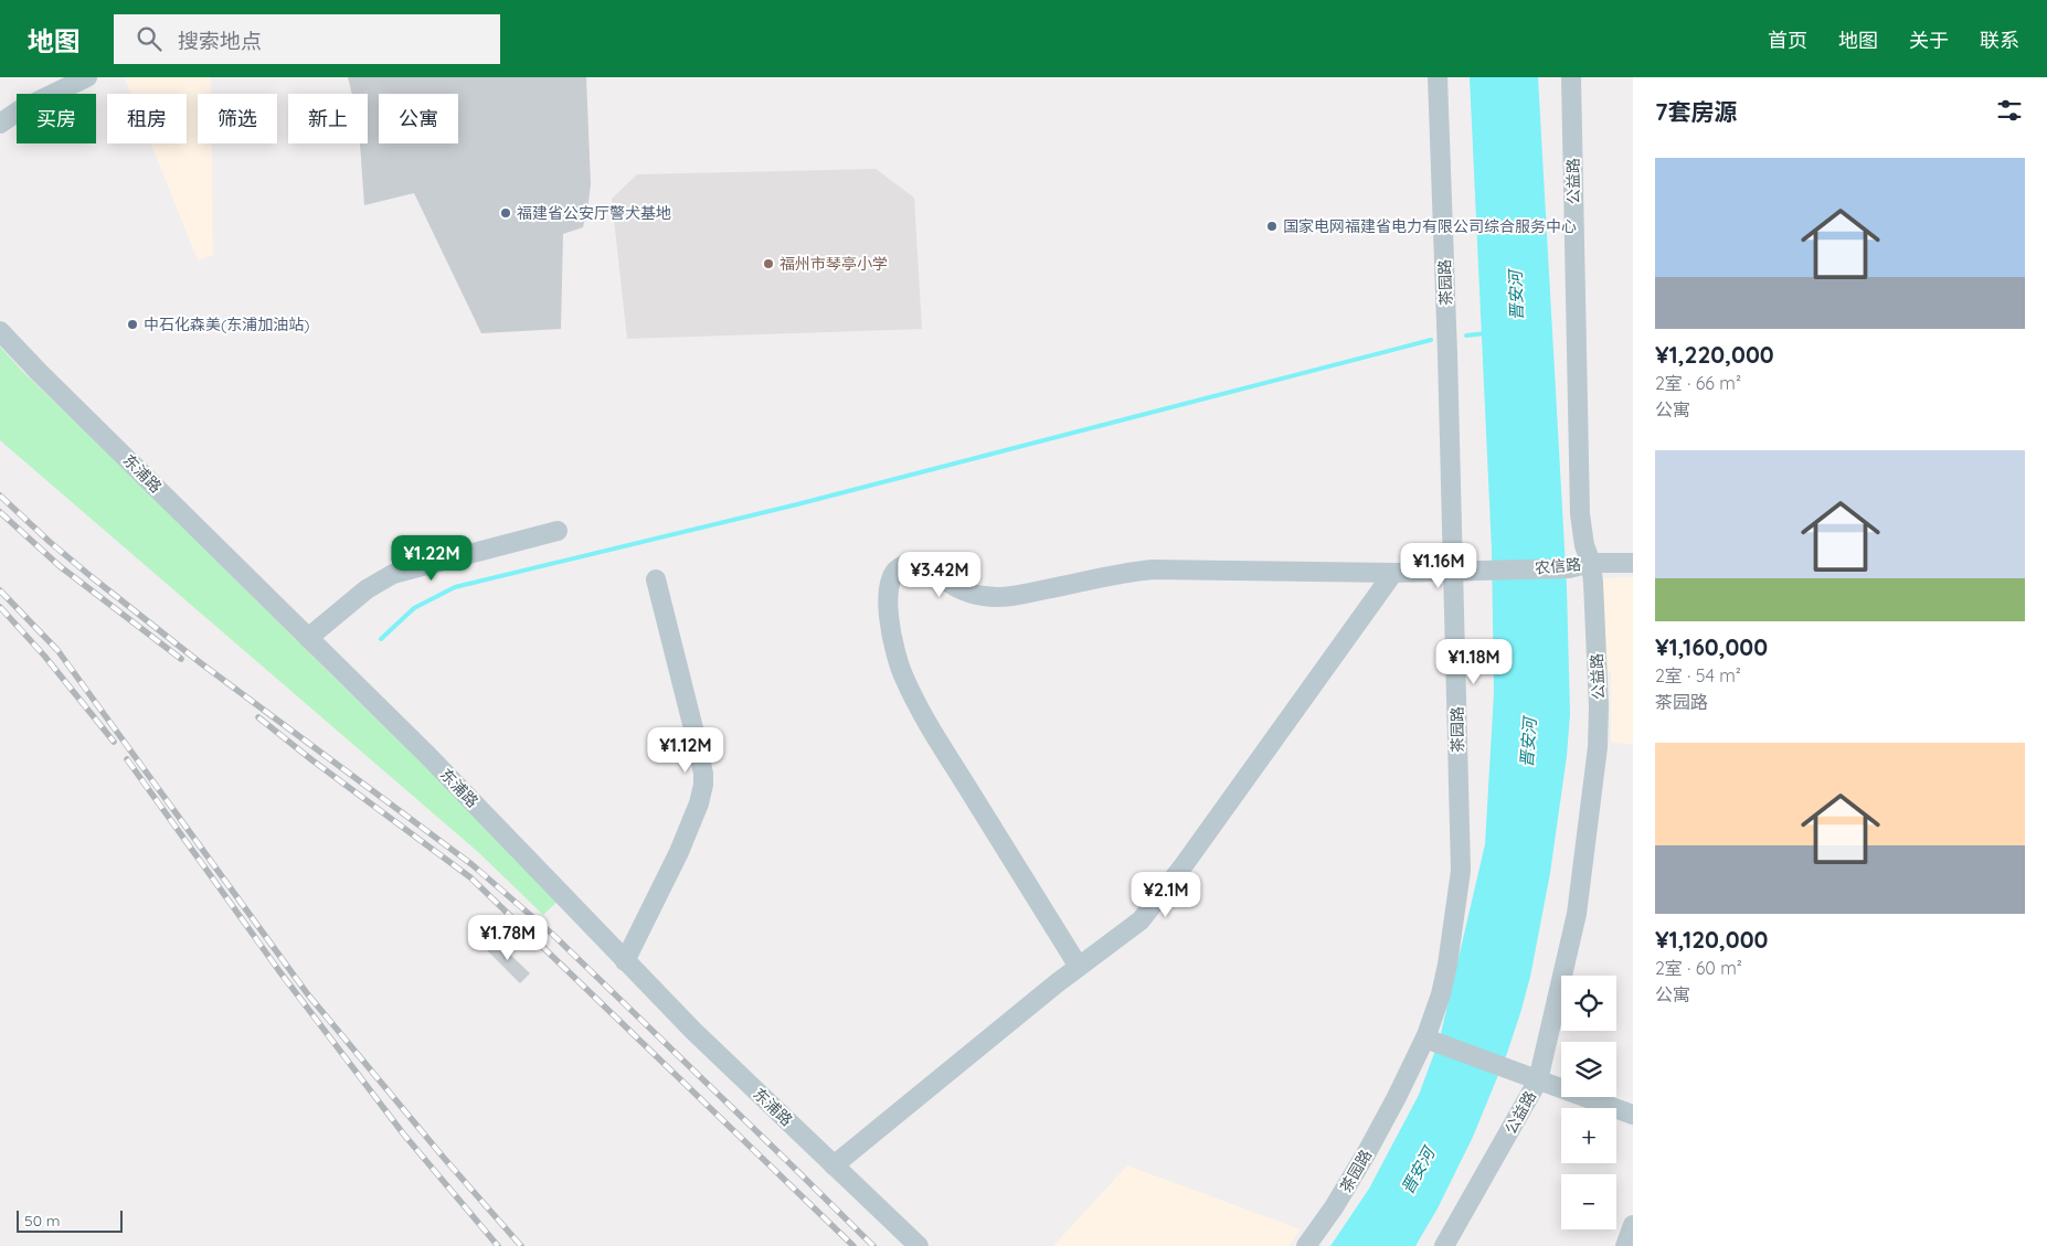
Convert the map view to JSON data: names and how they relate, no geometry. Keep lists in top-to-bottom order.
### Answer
{
  "streets": {
    "street": [
      "公益路",
      "茶园路",
      "东浦路",
      "农信路"
    ]
  },
  "crossings": [
    ["公益路", "农信路"],
    ["茶园路", "农信路"]
  ],
  "water": ["晋安河"],
  "places": [
    "福建省公安厅警犬基地",
    "国家电网福建省电力有限公司综合服务中心",
    "福州市琴亭小学",
    "中石化森美(东浦加油站)"
  ],
  "scale_bar": "50 m",
  "page": {
    "header": "地图",
    "search": "搜索地点",
    "nav": [
      "首页",
      "地图",
      "关于",
      "联系"
    ],
    "heading": "7套房源",
    "chip": [
      "买房",
      "租房",
      "筛选",
      "新上",
      "公寓"
    ],
    "list": [
      {
        "name": "¥1,220,000",
        "note": "2室 · 66 m² · 公寓"
      },
      {
        "name": "¥1,160,000",
        "note": "2室 · 54 m² · 茶园路"
      },
      {
        "name": "¥1,120,000",
        "note": "2室 · 60 m² · 公寓"
      }
    ],
    "price": [
      "¥1.22M",
      "¥1.16M",
      "¥3.42M",
      "¥1.18M",
      "¥1.12M",
      "¥2.1M",
      "¥1.78M"
    ],
    "map_buttons": ["+", "−"],
    "scale": "50 m"
  }
}
